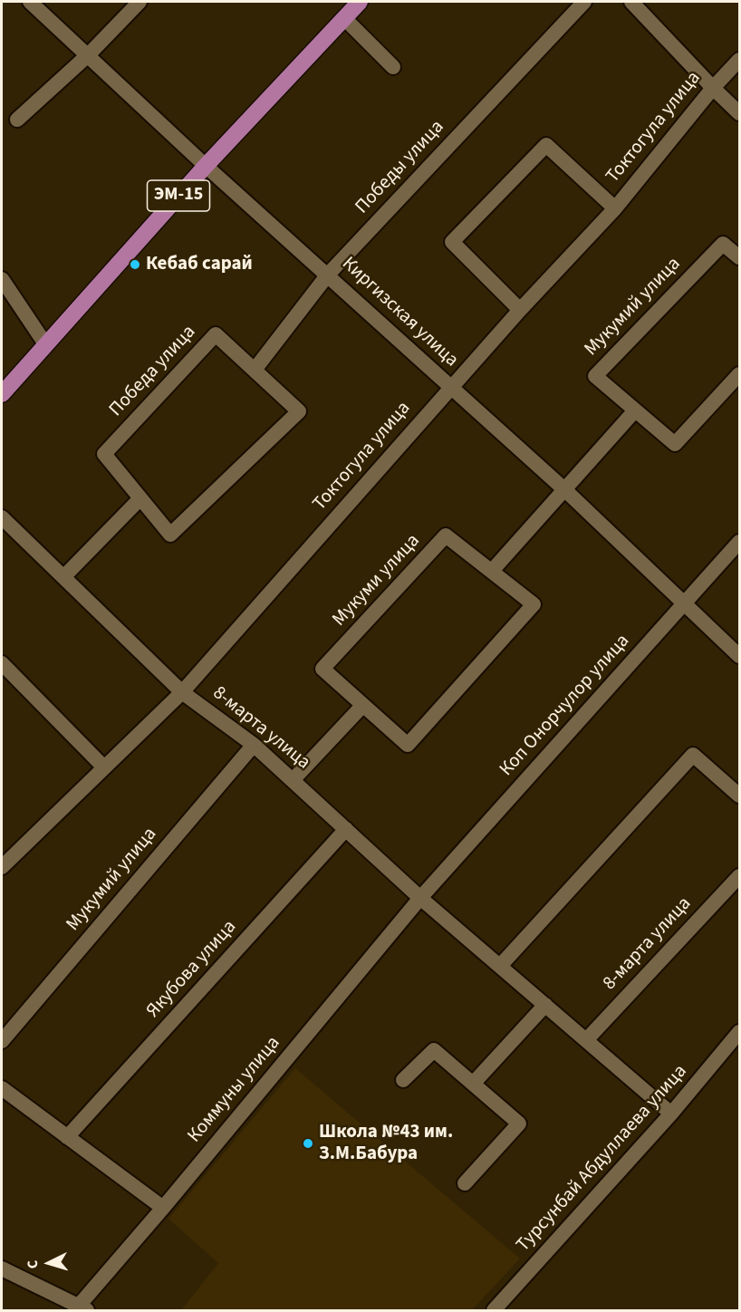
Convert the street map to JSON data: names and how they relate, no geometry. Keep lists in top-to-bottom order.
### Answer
{
  "streets": {
    "main road": ["ЭМ-15"],
    "street": [
      "Токтогула улица",
      "Победы улица",
      "Мукумий улица",
      "Киргизская улица",
      "Победа улица",
      "Мукуми улица",
      "Коп Онорчулор улица",
      "8-марта улица",
      "Якубова улица",
      "Коммуны улица",
      "Турсунбай Абдуллаева улица"
    ]
  },
  "crossings": [
    ["Токтогула улица", "Киргизская улица"],
    ["Токтогула улица", "8-марта улица"],
    ["Победы улица", "Киргизская улица"],
    ["Победы улица", "Победа улица"],
    ["ЭМ-15", "Киргизская улица"],
    ["Мукумий улица", "8-марта улица"],
    ["Киргизская улица", "Коп Онорчулор улица"],
    ["Коп Онорчулор улица", "8-марта улица"],
    ["Коп Онорчулор улица", "Коммуны улица"],
    ["8-марта улица", "Якубова улица"],
    ["8-марта улица", "Коммуны улица"],
    ["8-марта улица", "Турсунбай Абдуллаева улица"]
  ],
  "places": ["Кебаб сарай", "Школа №43 им. З.М.Бабура"],
  "north": "left"
}
